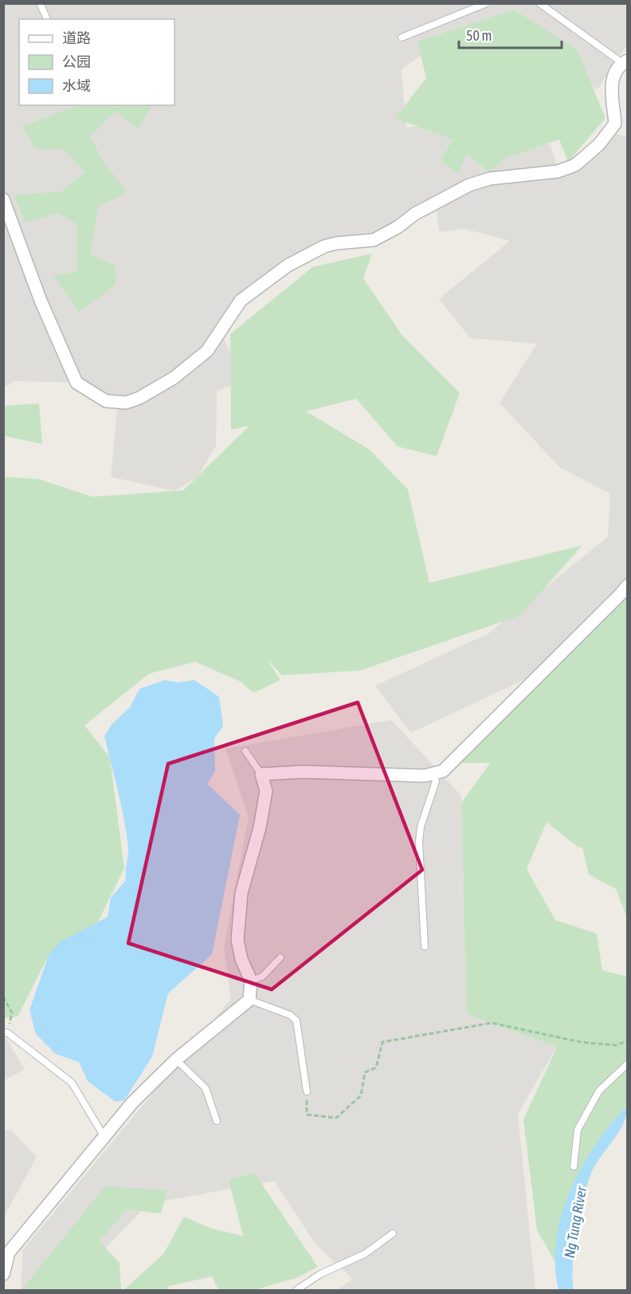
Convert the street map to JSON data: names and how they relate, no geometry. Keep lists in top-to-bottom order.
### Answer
{
  "water": ["Ng Tung River"],
  "legend": ["道路", "公园", "水域"],
  "scale_bar": "50 m"
}
